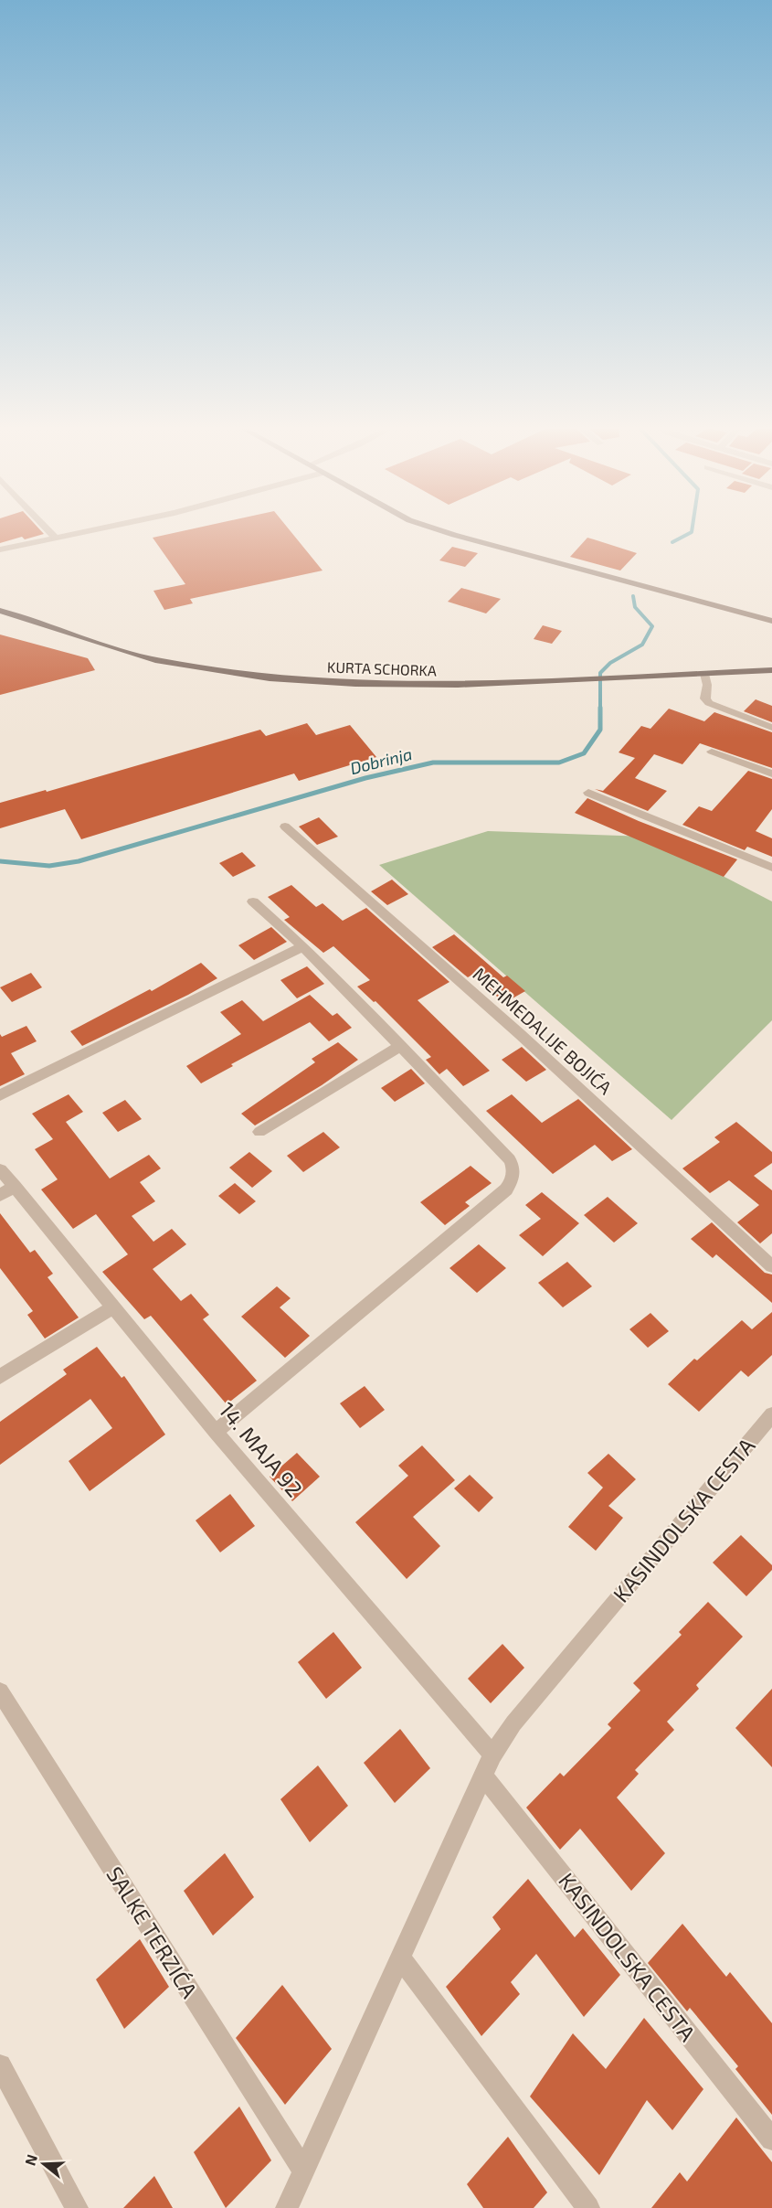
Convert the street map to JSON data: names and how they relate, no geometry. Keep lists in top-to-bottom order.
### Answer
{
  "streets": {
    "main road": ["KURTA SCHORKA"],
    "street": [
      "MEHMEDALIJE BOJIĆA",
      "14. MAJA 92",
      "KASINDOLSKA CESTA",
      "SALKE TERZIĆA"
    ]
  },
  "crossings": [
    ["14. MAJA 92", "KASINDOLSKA CESTA"],
    ["KASINDOLSKA CESTA", "SALKE TERZIĆA"]
  ],
  "water": ["Dobrinja"],
  "north": "left"
}
